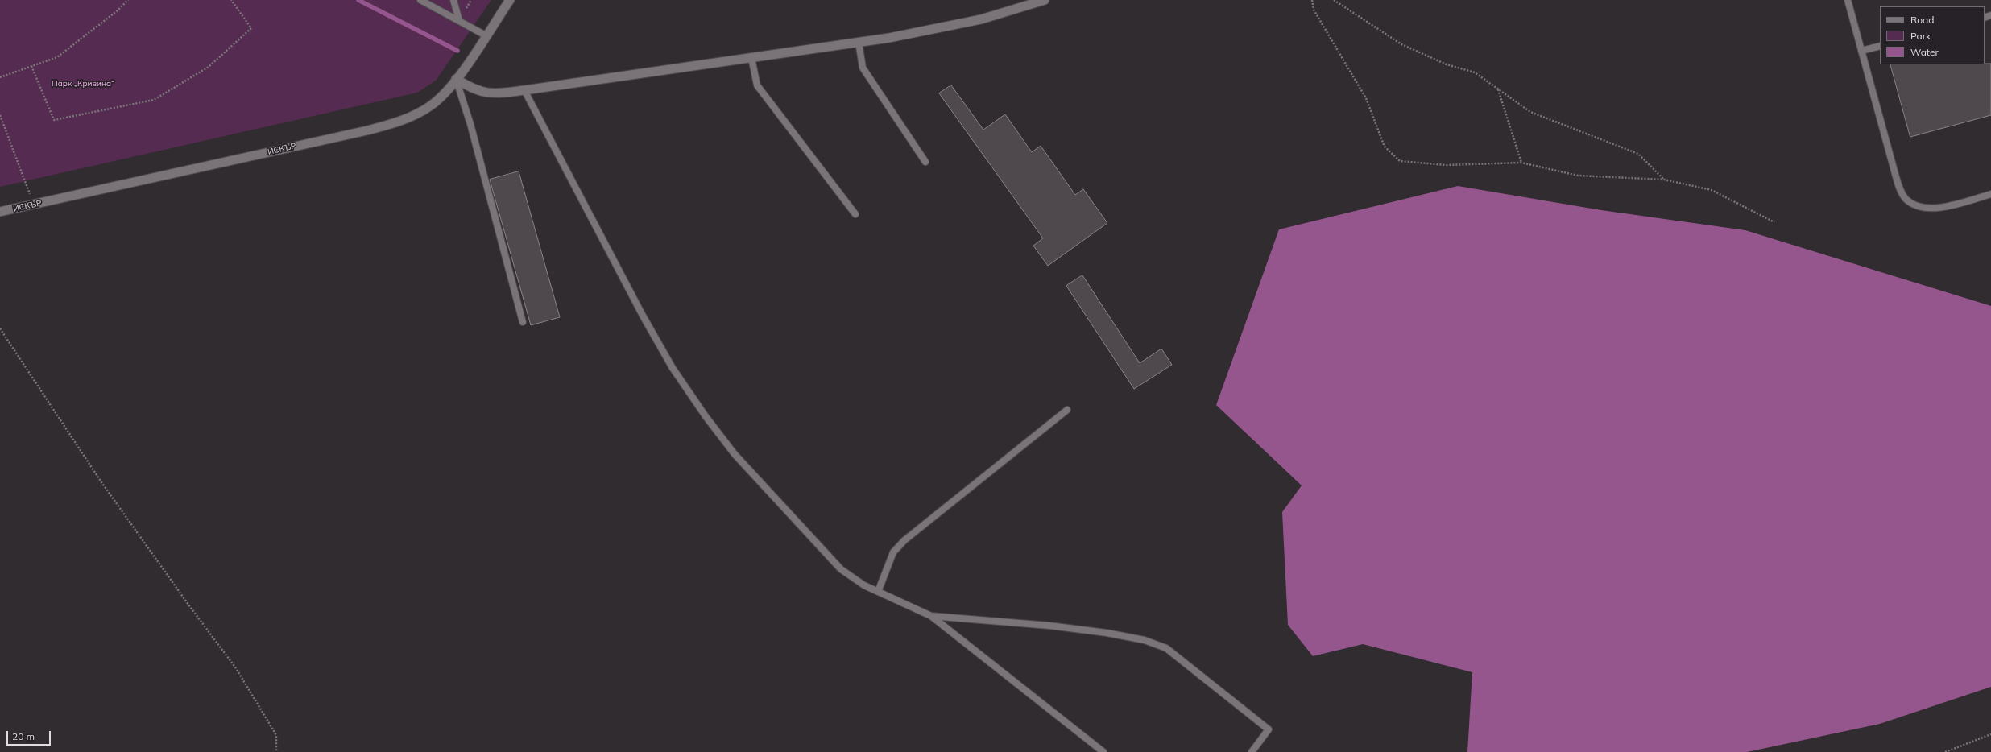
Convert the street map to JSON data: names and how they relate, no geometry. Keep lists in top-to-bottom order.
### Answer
{
  "streets": {
    "street": ["ИСКЪР"]
  },
  "parks": ["Парк „Кривина“"],
  "legend": ["Road", "Park", "Water"],
  "scale_bar": "20 m"
}
